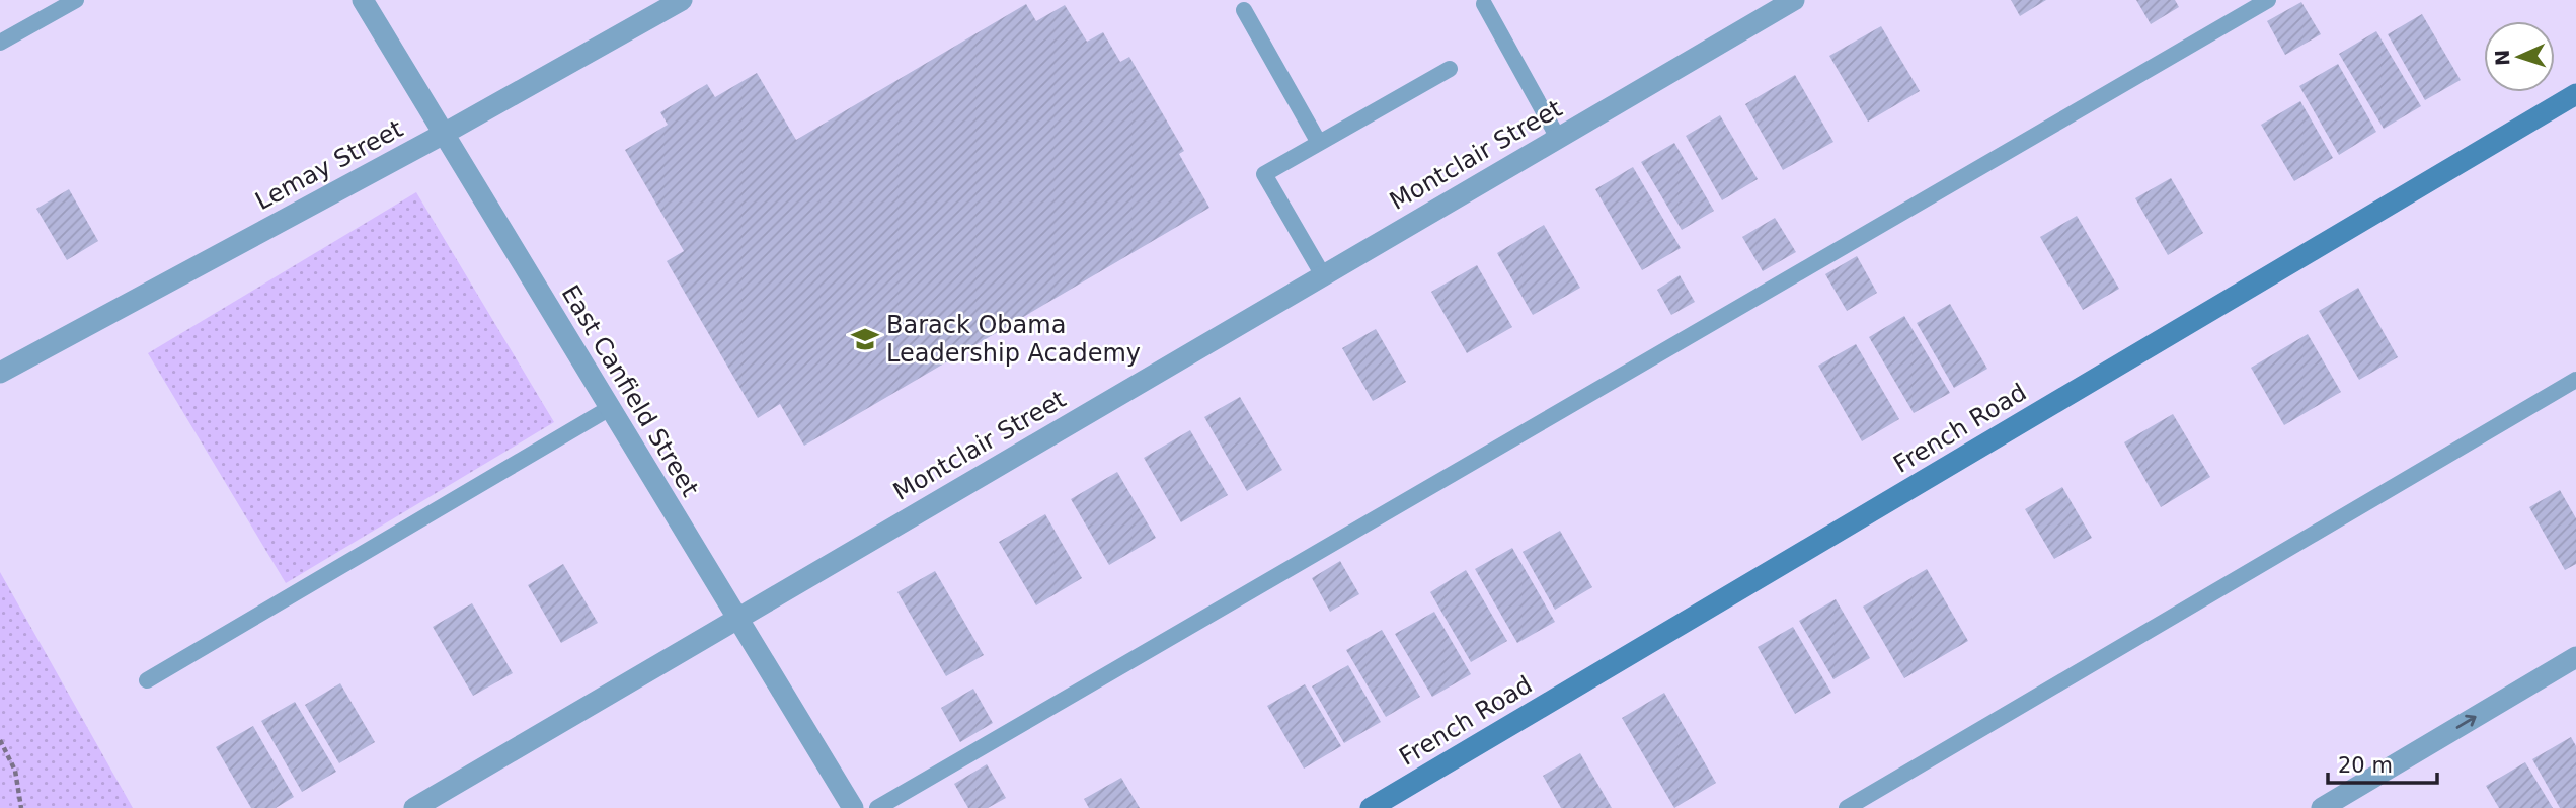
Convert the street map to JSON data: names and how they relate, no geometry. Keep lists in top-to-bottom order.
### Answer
{
  "streets": {
    "street": [
      "Montclair Street",
      "Lemay Street",
      "East Canfield Street",
      "French Road"
    ]
  },
  "crossings": [
    ["Montclair Street", "East Canfield Street"],
    ["Lemay Street", "East Canfield Street"]
  ],
  "places": {
    "school or university": ["Barack Obama Leadership Academy"]
  },
  "scale_bar": "20 m",
  "north": "left"
}
